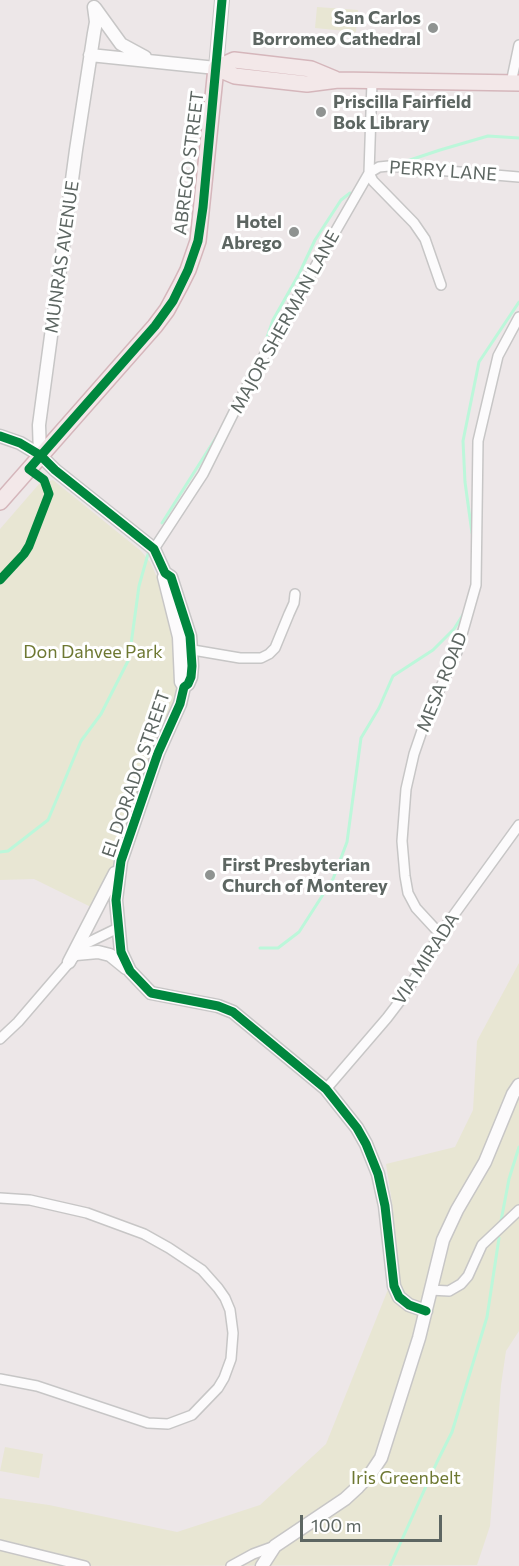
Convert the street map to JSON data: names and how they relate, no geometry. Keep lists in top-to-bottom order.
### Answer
{
  "streets": {
    "main road": ["ABREGO STREET"],
    "street": [
      "PERRY LANE",
      "MUNRAS AVENUE",
      "MAJOR SHERMAN LANE",
      "MESA ROAD",
      "EL DORADO STREET",
      "VIA MIRADA"
    ]
  },
  "crossings": [
    ["ABREGO STREET", "MUNRAS AVENUE"],
    ["ABREGO STREET", "EL DORADO STREET"],
    ["PERRY LANE", "MAJOR SHERMAN LANE"],
    ["MUNRAS AVENUE", "EL DORADO STREET"],
    ["MAJOR SHERMAN LANE", "EL DORADO STREET"],
    ["MESA ROAD", "VIA MIRADA"],
    ["EL DORADO STREET", "VIA MIRADA"]
  ],
  "parks": ["Don Dahvee Park", "Iris Greenbelt"],
  "places": [
    "San Carlos Borromeo Cathedral",
    "Priscilla Fairfield Bok Library",
    "Hotel Abrego",
    "First Presbyterian Church of Monterey"
  ],
  "scale_bar": "100 m"
}
